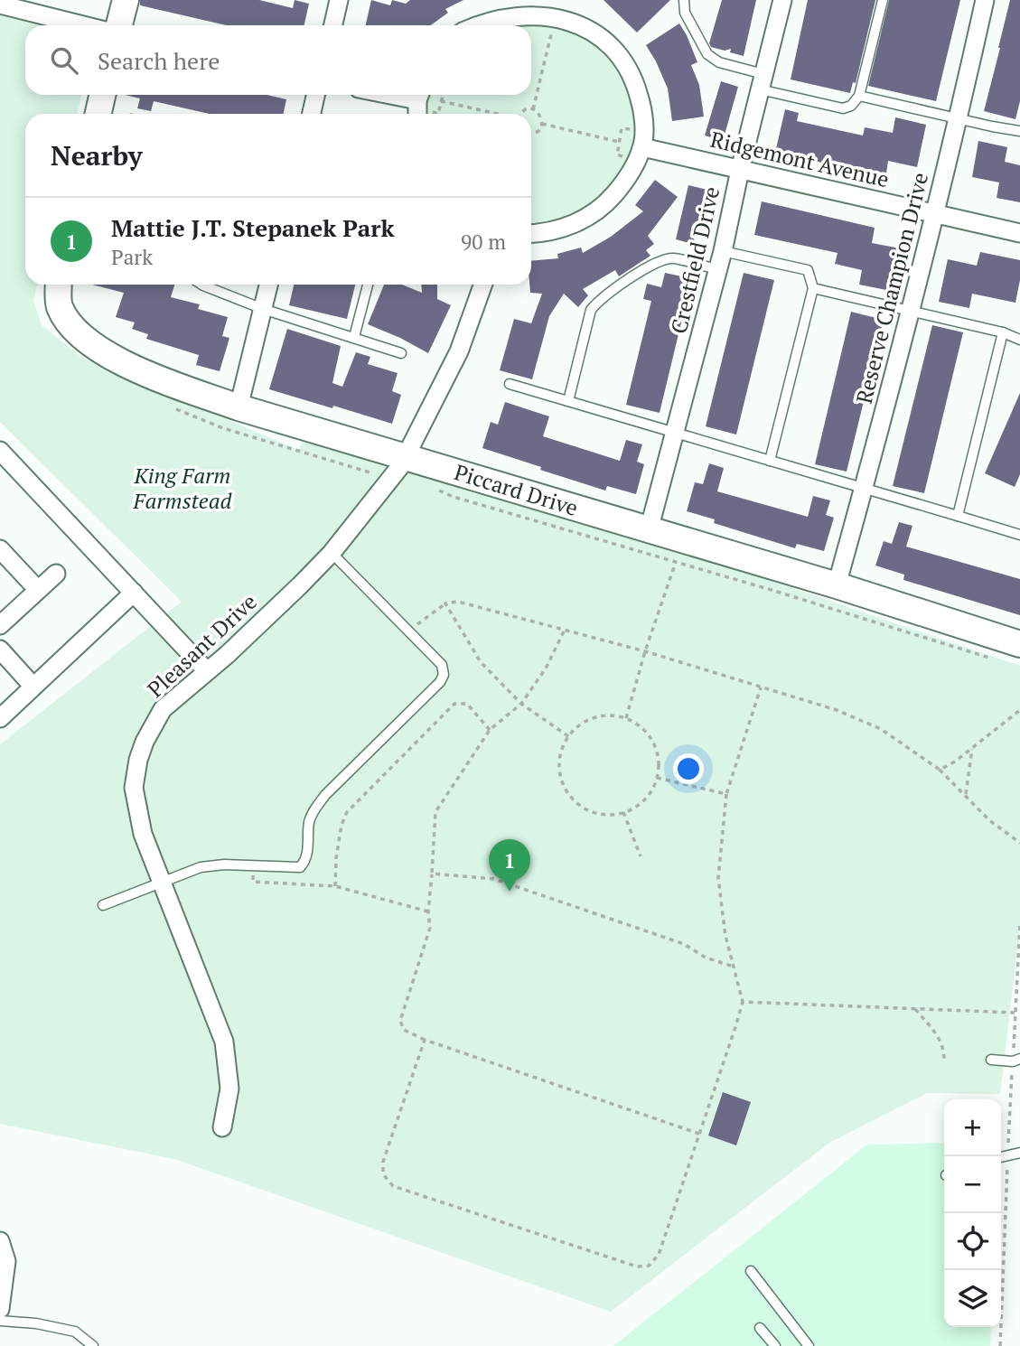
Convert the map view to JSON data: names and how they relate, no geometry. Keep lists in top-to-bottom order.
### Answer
{
  "streets": {
    "street": [
      "Ridgemont Avenue",
      "Crestfield Drive",
      "Reserve Champion Drive",
      "Piccard Drive",
      "Pleasant Drive"
    ]
  },
  "crossings": [
    ["Ridgemont Avenue", "Crestfield Drive"],
    ["Ridgemont Avenue", "Reserve Champion Drive"],
    ["Crestfield Drive", "Piccard Drive"],
    ["Reserve Champion Drive", "Piccard Drive"],
    ["Piccard Drive", "Pleasant Drive"]
  ],
  "parks": ["King Farm Farmstead"],
  "page": {
    "search": "Search here",
    "heading": "Nearby",
    "list": [
      {
        "mark": "1",
        "name": "Mattie J.T. Stepanek Park",
        "note": "Park",
        "value": "90 m"
      }
    ],
    "pins": "1",
    "map_buttons": ["+", "−"]
  }
}
